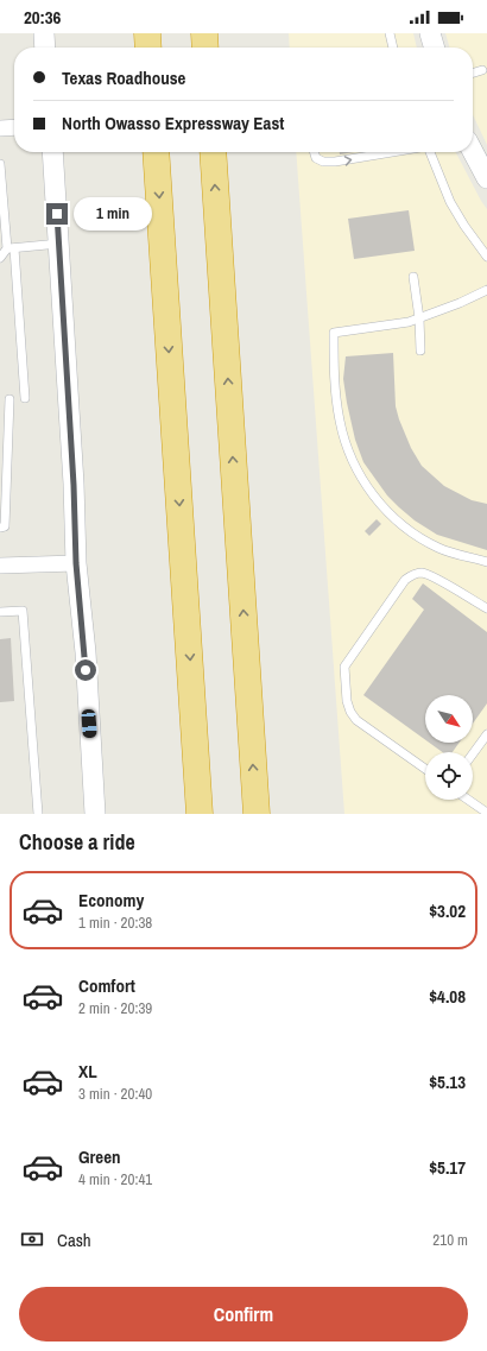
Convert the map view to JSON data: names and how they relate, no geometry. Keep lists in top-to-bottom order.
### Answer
{
  "north": "bottom right",
  "page": {
    "status": "20:36",
    "banner": ["Texas Roadhouse", "North Owasso Expressway East"],
    "bubble": "1 min",
    "heading": "Choose a ride",
    "list": [
      {
        "name": "Economy",
        "note": "1 min · 20:38",
        "value": "$3.02"
      },
      {
        "name": "Comfort",
        "note": "2 min · 20:39",
        "value": "$4.08"
      },
      {
        "name": "XL",
        "note": "3 min · 20:40",
        "value": "$5.13"
      },
      {
        "name": "Green",
        "note": "4 min · 20:41",
        "value": "$5.17"
      }
    ],
    "pay": ["Cash", "210 m"],
    "buttons": "Confirm"
  }
}
